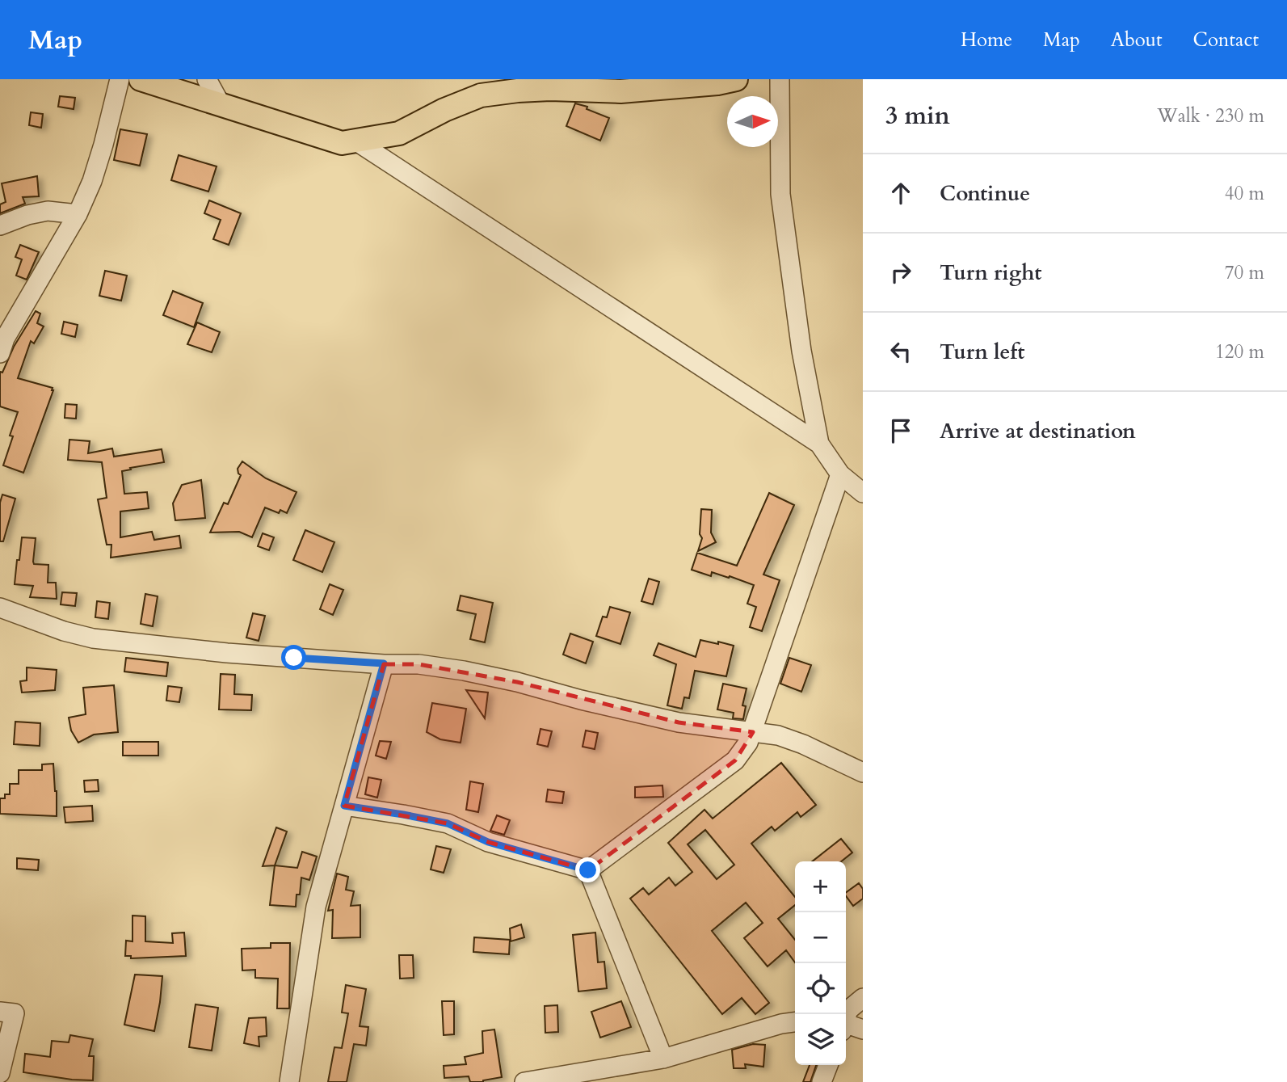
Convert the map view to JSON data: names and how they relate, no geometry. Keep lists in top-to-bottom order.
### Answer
{
  "north": "right",
  "page": {
    "header": "Map",
    "nav": [
      "Home",
      "Map",
      "About",
      "Contact"
    ],
    "heading": ["3 min", "Walk · 230 m"],
    "list": [
      ["Continue", "40 m"],
      ["Turn right", "70 m"],
      ["Turn left", "120 m"],
      "Arrive at destination"
    ],
    "map_buttons": ["+", "−"]
  }
}
